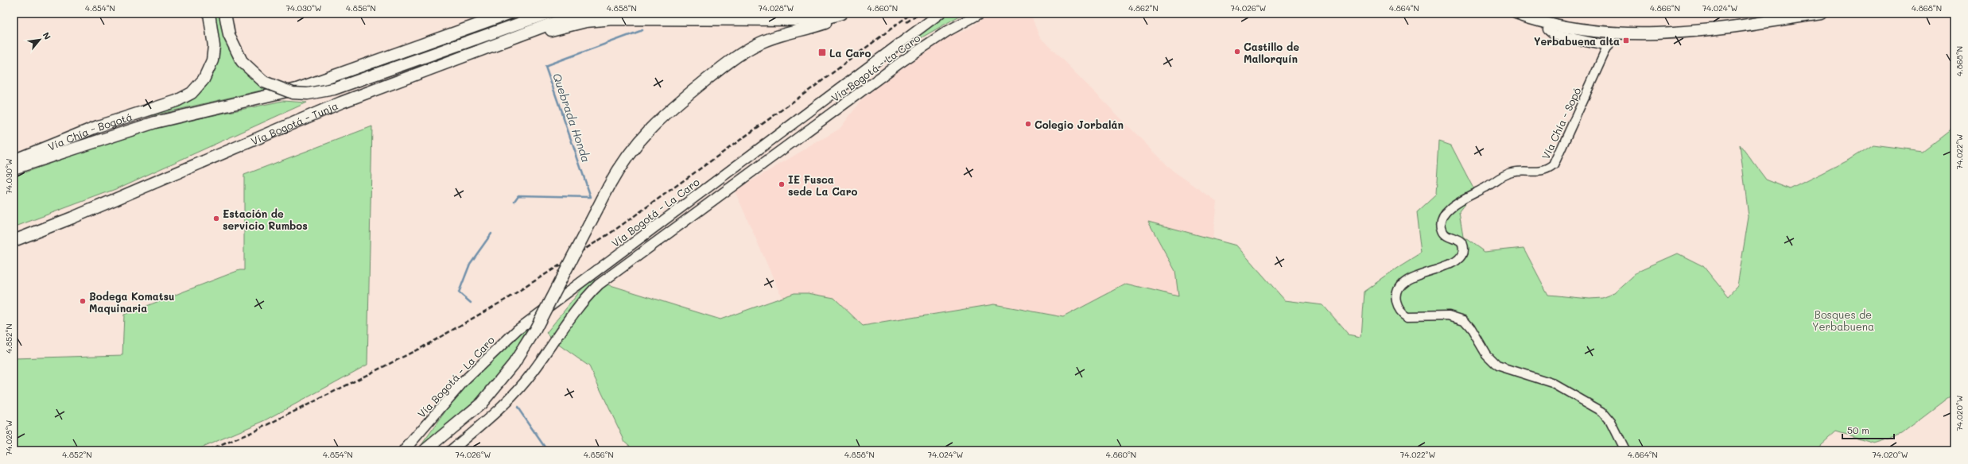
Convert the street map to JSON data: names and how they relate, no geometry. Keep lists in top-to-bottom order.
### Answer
{
  "streets": {
    "highway": ["Vía Bogotá - Tunja", "Vía Chía - Bogotá"],
    "main road": ["Vía Bogotá - La Caro"],
    "street": ["Vía Chía - Sopó"]
  },
  "water": ["Quebrada Honda"],
  "parks": ["Bosques de Yerbabuena"],
  "places": {
    "transit": ["Yerbabuena alta", "La Caro"],
    "other": [
      "Castillo de Mallorquín",
      "Colegio Jorbalán",
      "IE Fusca sede La Caro",
      "Estación de servicio Rumbos",
      "Bodega Komatsu Maquinaria"
    ]
  },
  "scale_bar": "50 m",
  "north": "top right",
  "coordinates": [
    "4.854°N",
    "74.030°W",
    "4.856°N",
    "4.858°N",
    "74.028°W",
    "4.860°N",
    "4.862°N",
    "74.026°W",
    "4.864°N",
    "4.866°N",
    "74.024°W",
    "4.868°N",
    "74.022°W",
    "4.852°N",
    "74.020°W"
  ]
}
